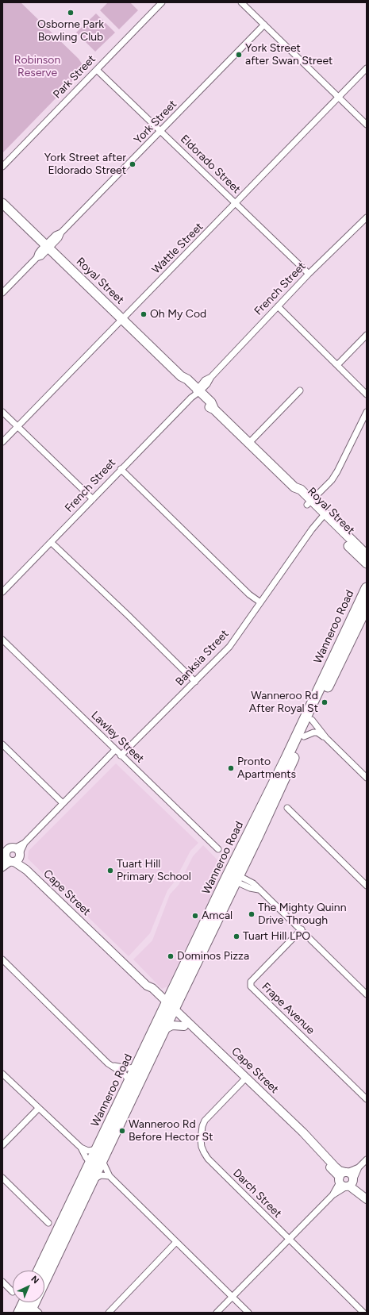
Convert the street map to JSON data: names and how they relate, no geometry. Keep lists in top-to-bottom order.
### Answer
{
  "streets": {
    "highway": ["Wanneroo Road"],
    "main road": ["Royal Street"],
    "street": [
      "Park Street",
      "York Street",
      "Eldorado Street",
      "Wattle Street",
      "French Street",
      "Banksia Street",
      "Lawley Street",
      "Cape Street",
      "Frape Avenue",
      "Darch Street"
    ]
  },
  "crossings": [
    ["Park Street", "Eldorado Street"],
    ["York Street", "Eldorado Street"],
    ["York Street", "Royal Street"],
    ["Eldorado Street", "Wattle Street"],
    ["Eldorado Street", "French Street"],
    ["Wattle Street", "Royal Street"],
    ["Royal Street", "French Street"],
    ["Royal Street", "Banksia Street"],
    ["Wanneroo Road", "Cape Street"],
    ["Banksia Street", "Lawley Street"],
    ["Cape Street", "Darch Street"]
  ],
  "parks": ["Robinson Reserve"],
  "places": [
    "Osborne Park Bowling Club",
    "York Street after Swan Street",
    "York Street after Eldorado Street",
    "Oh My Cod",
    "Wanneroo Rd After Royal St",
    "Pronto Apartments",
    "Tuart Hill Primary School",
    "The Mighty Quinn Drive Through",
    "Amcal",
    "Tuart Hill LPO",
    "Dominos Pizza",
    "Wanneroo Rd Before Hector St"
  ],
  "north": "top right"
}
